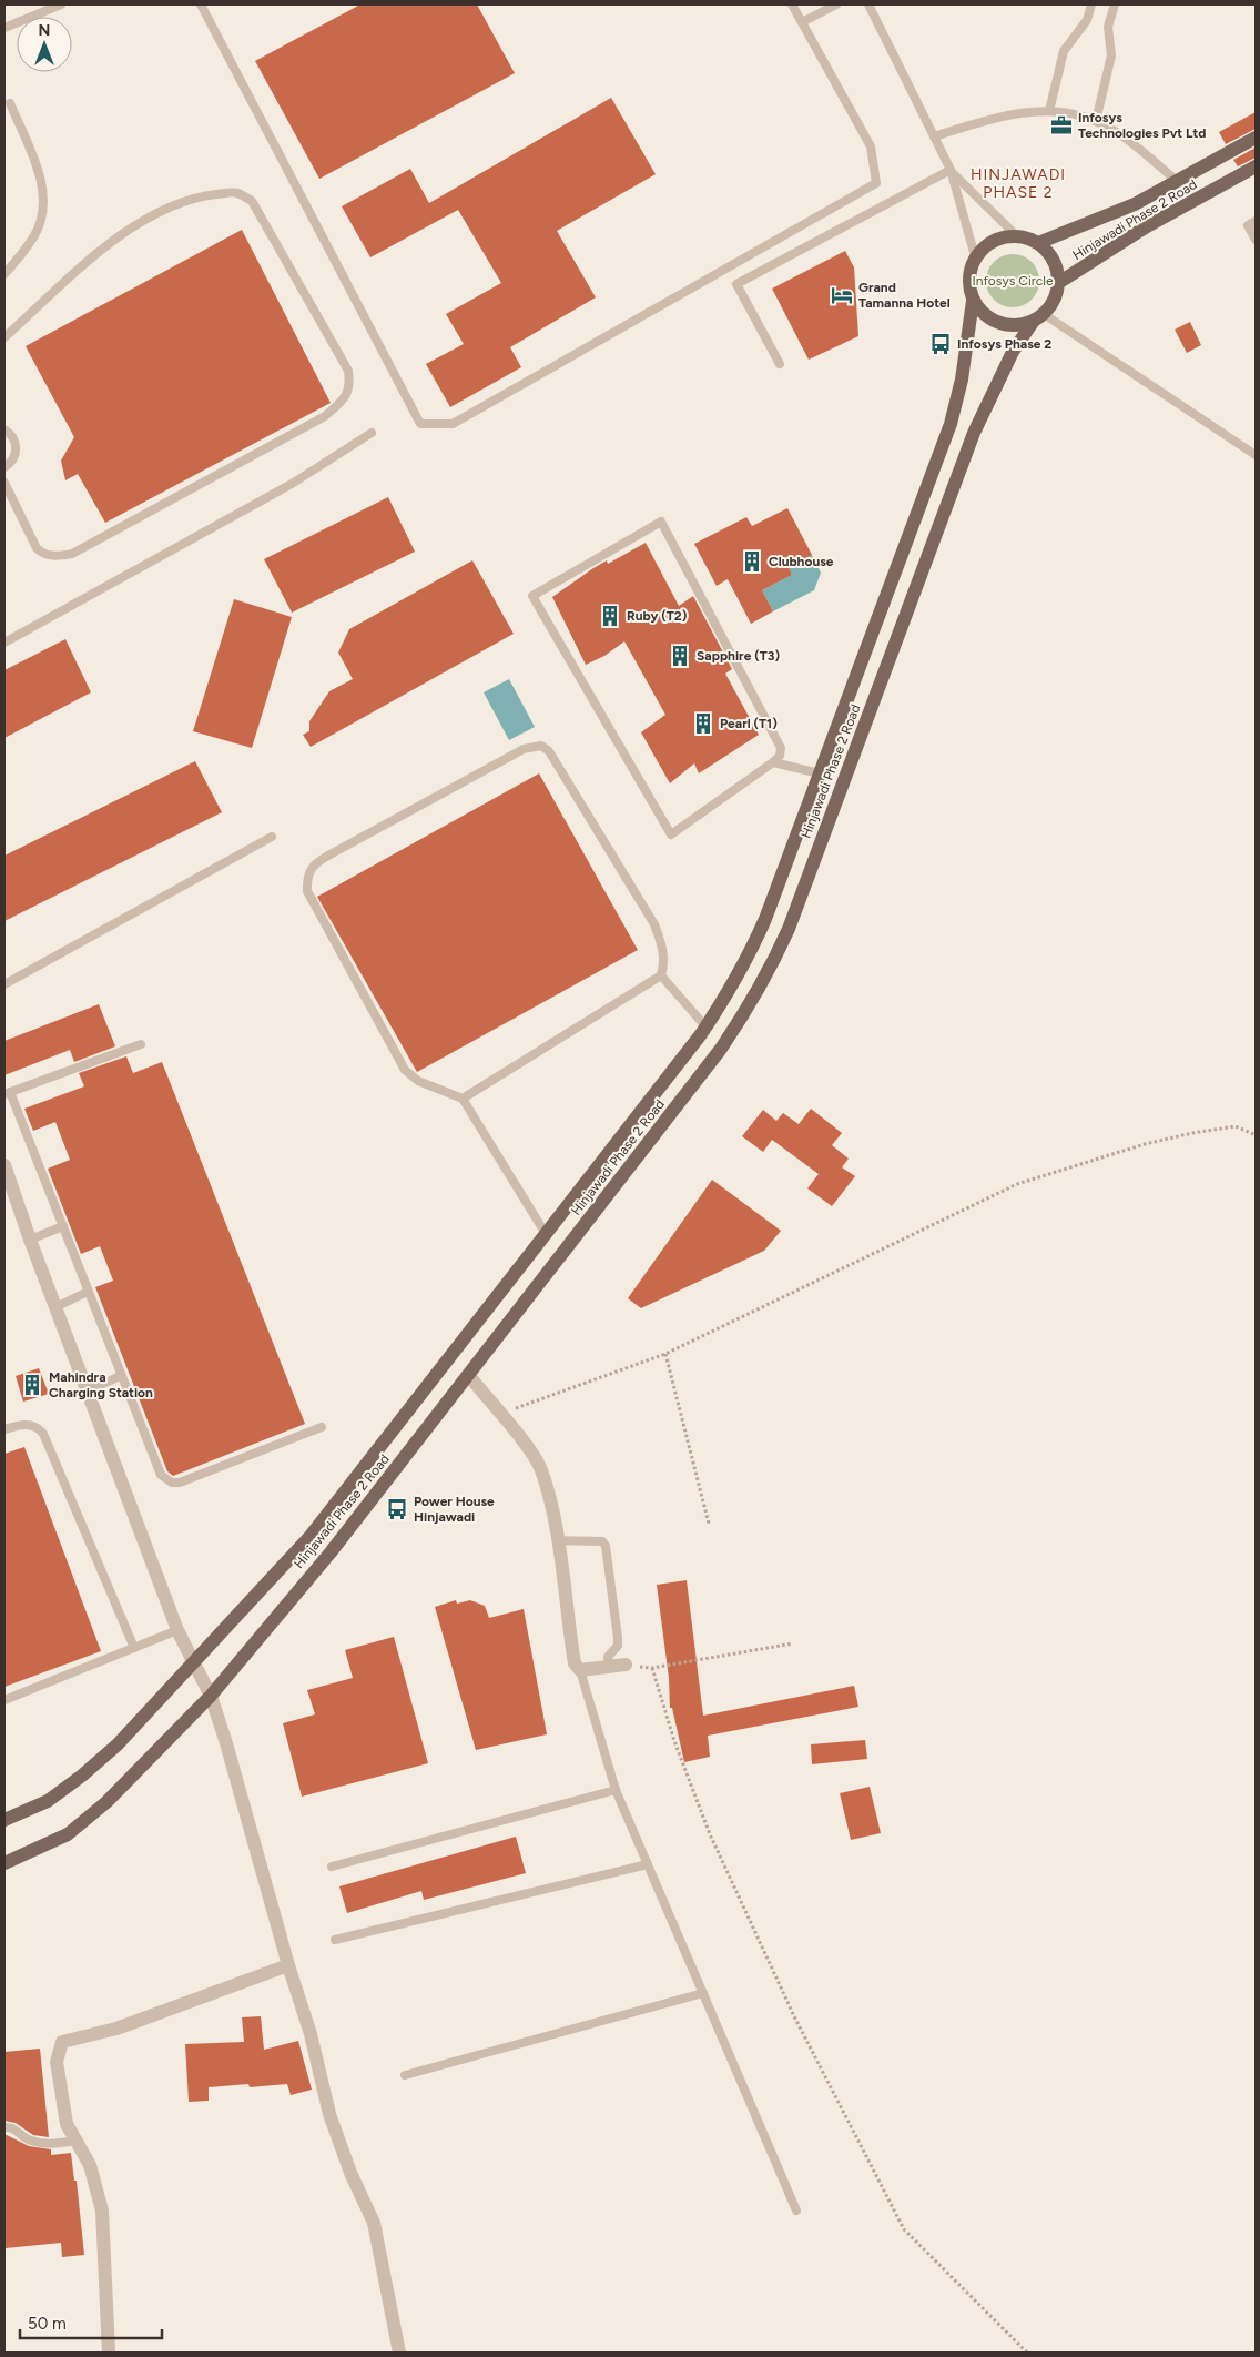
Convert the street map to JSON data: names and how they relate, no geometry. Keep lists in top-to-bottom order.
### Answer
{
  "streets": {
    "main road": ["Hinjawadi Phase 2 Road"]
  },
  "districts": ["HINJAWADI PHASE 2"],
  "parks": ["Infosys Circle"],
  "places": {
    "office": ["Infosys Technologies Pvt Ltd"],
    "hotel": ["Grand Tamanna Hotel"],
    "bus stop": ["Infosys Phase 2", "Power House Hinjawadi"],
    "building": [
      "Clubhouse",
      "Ruby (T2)",
      "Sapphire (T3)",
      "Pearl (T1)",
      "Mahindra Charging Station"
    ]
  },
  "scale_bar": "50 m",
  "north": "top"
}
